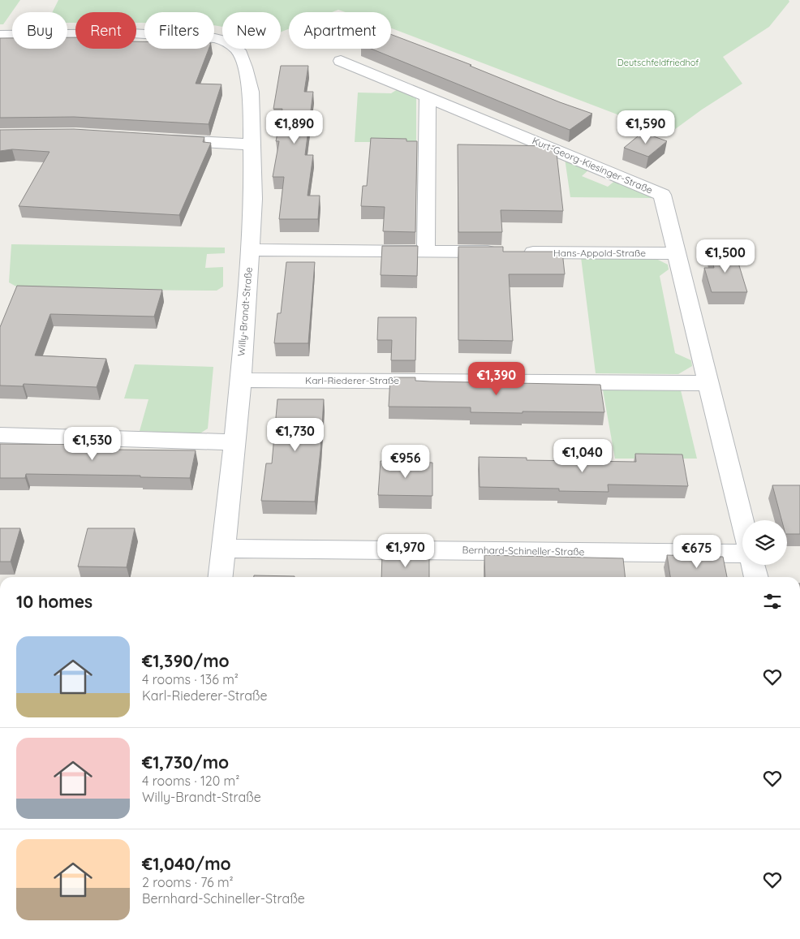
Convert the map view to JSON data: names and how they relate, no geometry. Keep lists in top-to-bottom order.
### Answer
{
  "streets": {
    "street": [
      "Kurt-Georg-Kiesinger-Straße",
      "Hans-Appold-Straße",
      "Willy-Brandt-Straße",
      "Karl-Riederer-Straße",
      "Bernhard-Schineller-Straße"
    ]
  },
  "crossings": [
    ["Kurt-Georg-Kiesinger-Straße", "Hans-Appold-Straße"],
    ["Kurt-Georg-Kiesinger-Straße", "Karl-Riederer-Straße"],
    ["Hans-Appold-Straße", "Willy-Brandt-Straße"],
    ["Willy-Brandt-Straße", "Karl-Riederer-Straße"],
    ["Willy-Brandt-Straße", "Bernhard-Schineller-Straße"]
  ],
  "parks": ["Deutschfeldfriedhof"],
  "page": {
    "chip": [
      "Buy",
      "Rent",
      "Filters",
      "New",
      "Apartment"
    ],
    "price": [
      "€1,890",
      "€1,590",
      "€1,500",
      "€1,390",
      "€1,730",
      "€1,530",
      "€1,040",
      "€956",
      "€1,970",
      "€675"
    ],
    "heading": "10 homes",
    "list": [
      {
        "name": "€1,390/mo",
        "note": "4 rooms · 136 m² · Karl-Riederer-Straße"
      },
      {
        "name": "€1,730/mo",
        "note": "4 rooms · 120 m² · Willy-Brandt-Straße"
      },
      {
        "name": "€1,040/mo",
        "note": "2 rooms · 76 m² · Bernhard-Schineller-Straße"
      }
    ]
  }
}
